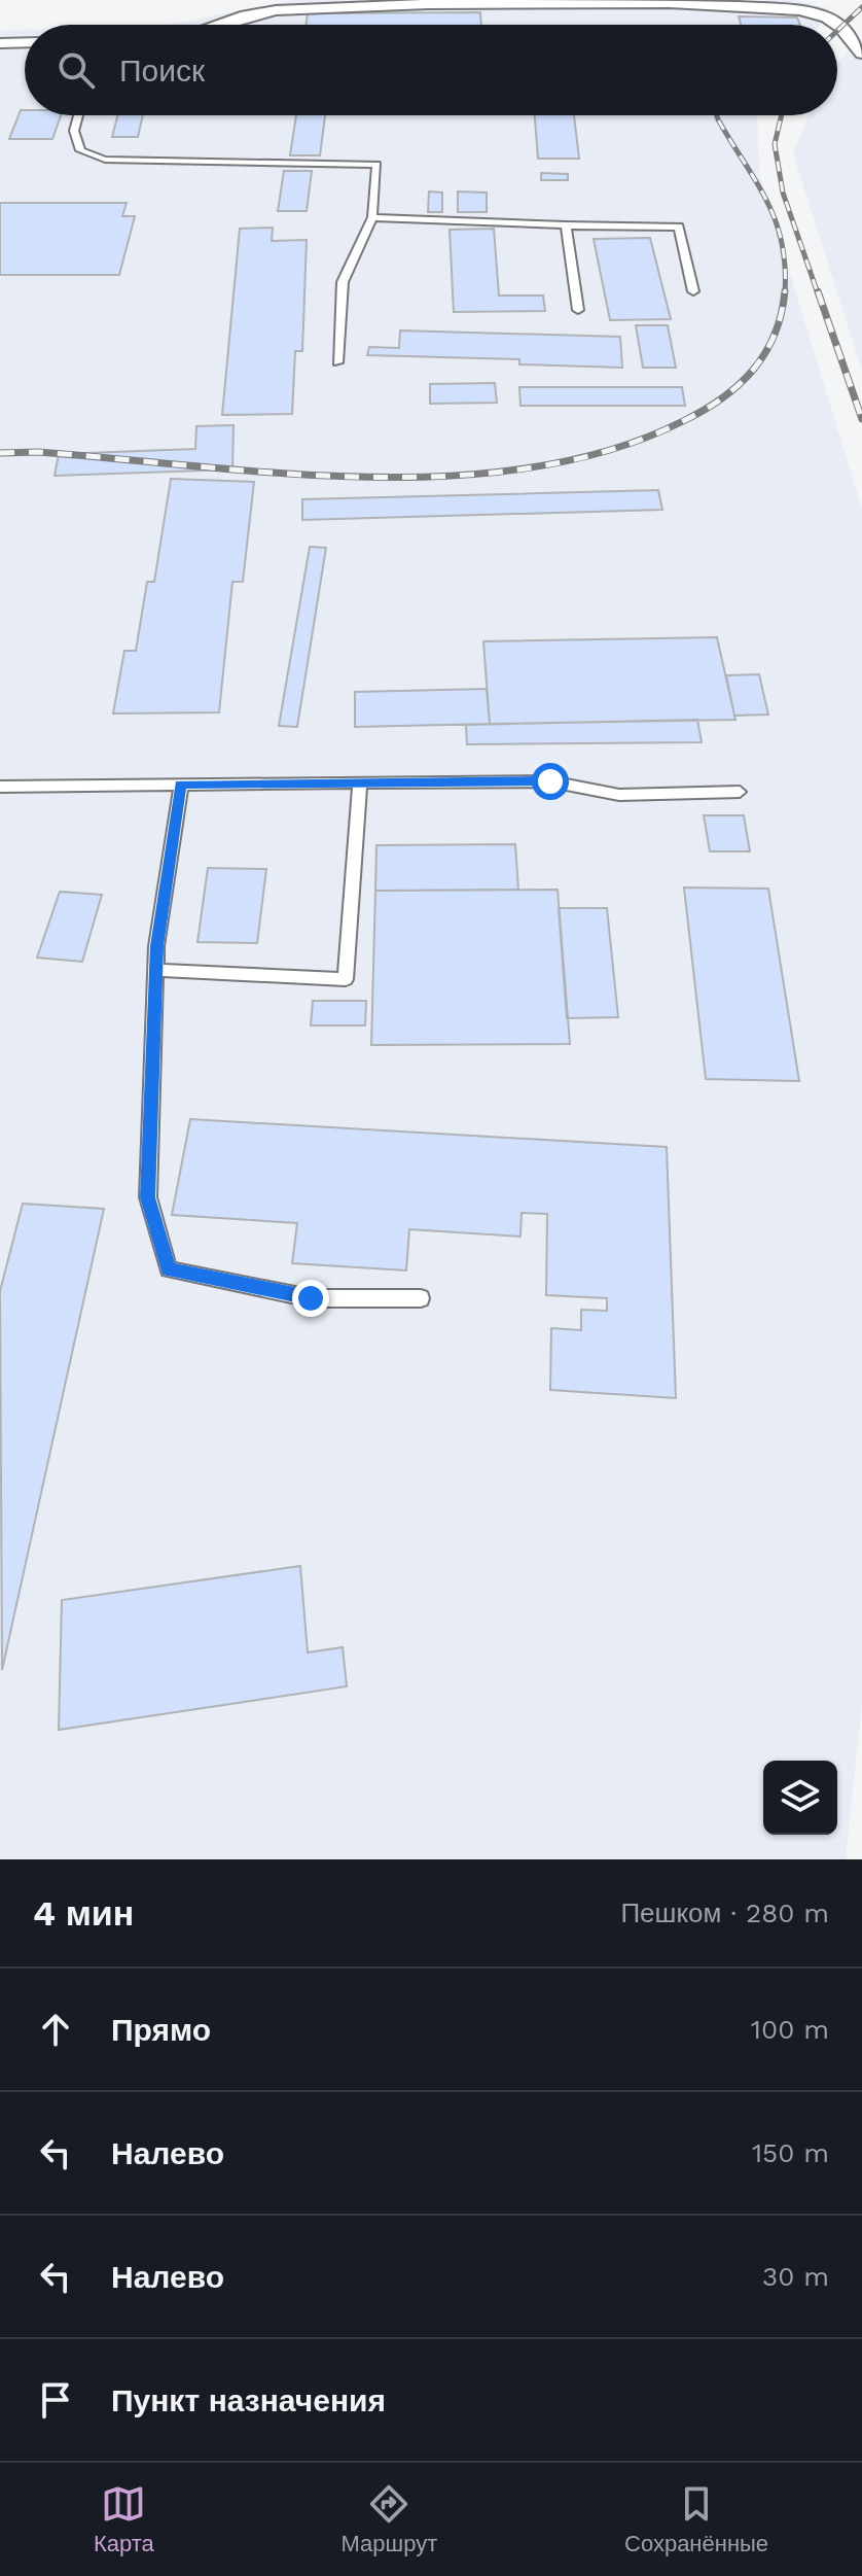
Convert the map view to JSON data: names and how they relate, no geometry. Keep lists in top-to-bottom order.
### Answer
{
  "page": {
    "search": "Поиск",
    "heading": ["4 мин", "Пешком · 280 m"],
    "list": [
      ["Прямо", "100 m"],
      ["Налево", "150 m"],
      ["Налево", "30 m"],
      "Пункт назначения"
    ],
    "nav": ["Карта", "Маршрут", "Сохранённые"]
  }
}
